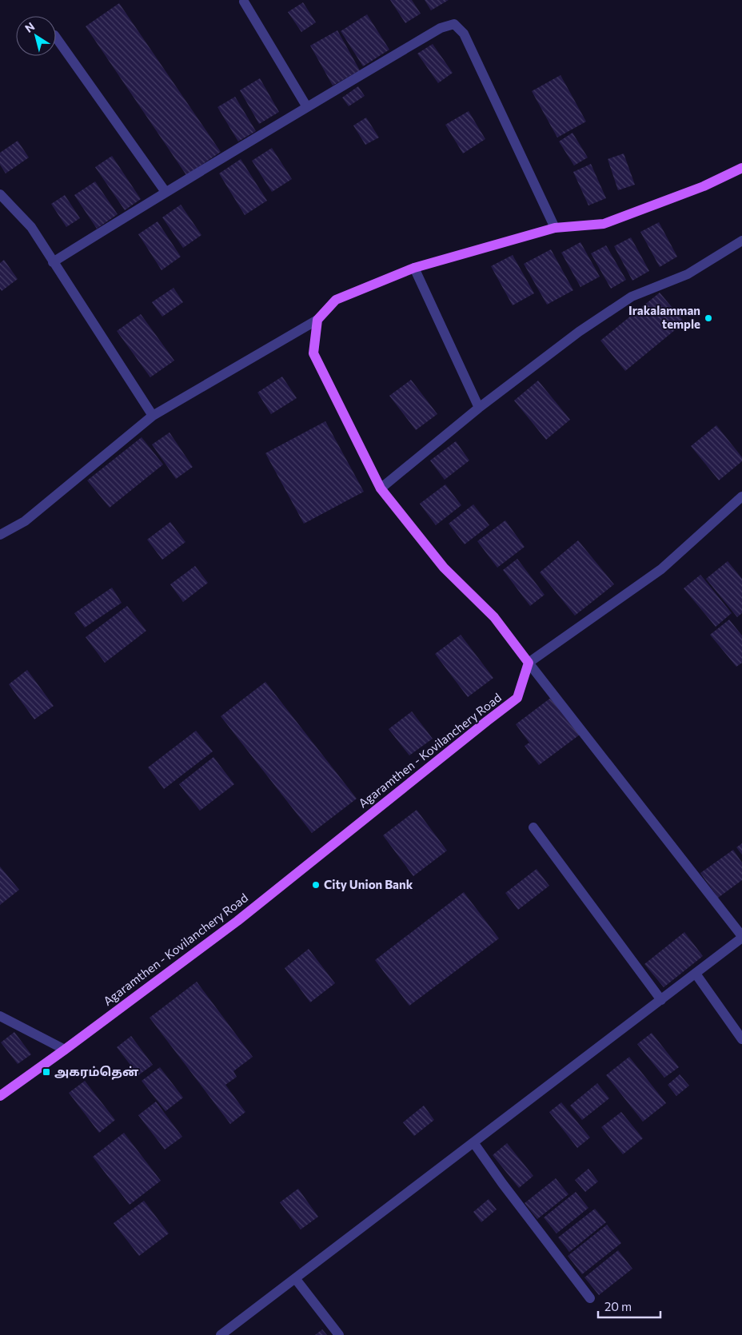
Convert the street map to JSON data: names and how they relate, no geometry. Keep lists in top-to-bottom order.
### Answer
{
  "streets": {
    "main road": ["Agaramthen - Kovilanchery Road"]
  },
  "places": {
    "other": ["Irakalamman temple", "City Union Bank"],
    "transit": ["அகரம்தென்"]
  },
  "scale_bar": "20 m",
  "north": "top left"
}
